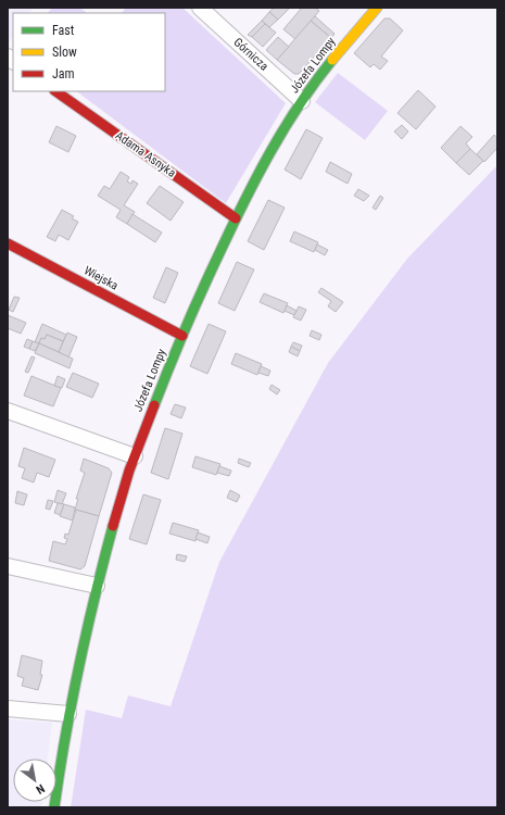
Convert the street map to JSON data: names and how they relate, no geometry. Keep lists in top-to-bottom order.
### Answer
{
  "streets": {
    "street": [
      "Górnicza",
      "Józefa Lompy",
      "Adama Asnyka",
      "Wiejska"
    ]
  },
  "crossings": [
    ["Górnicza", "Józefa Lompy"],
    ["Józefa Lompy", "Adama Asnyka"],
    ["Józefa Lompy", "Wiejska"]
  ],
  "legend": ["Fast", "Slow", "Jam"],
  "north": "bottom right"
}
